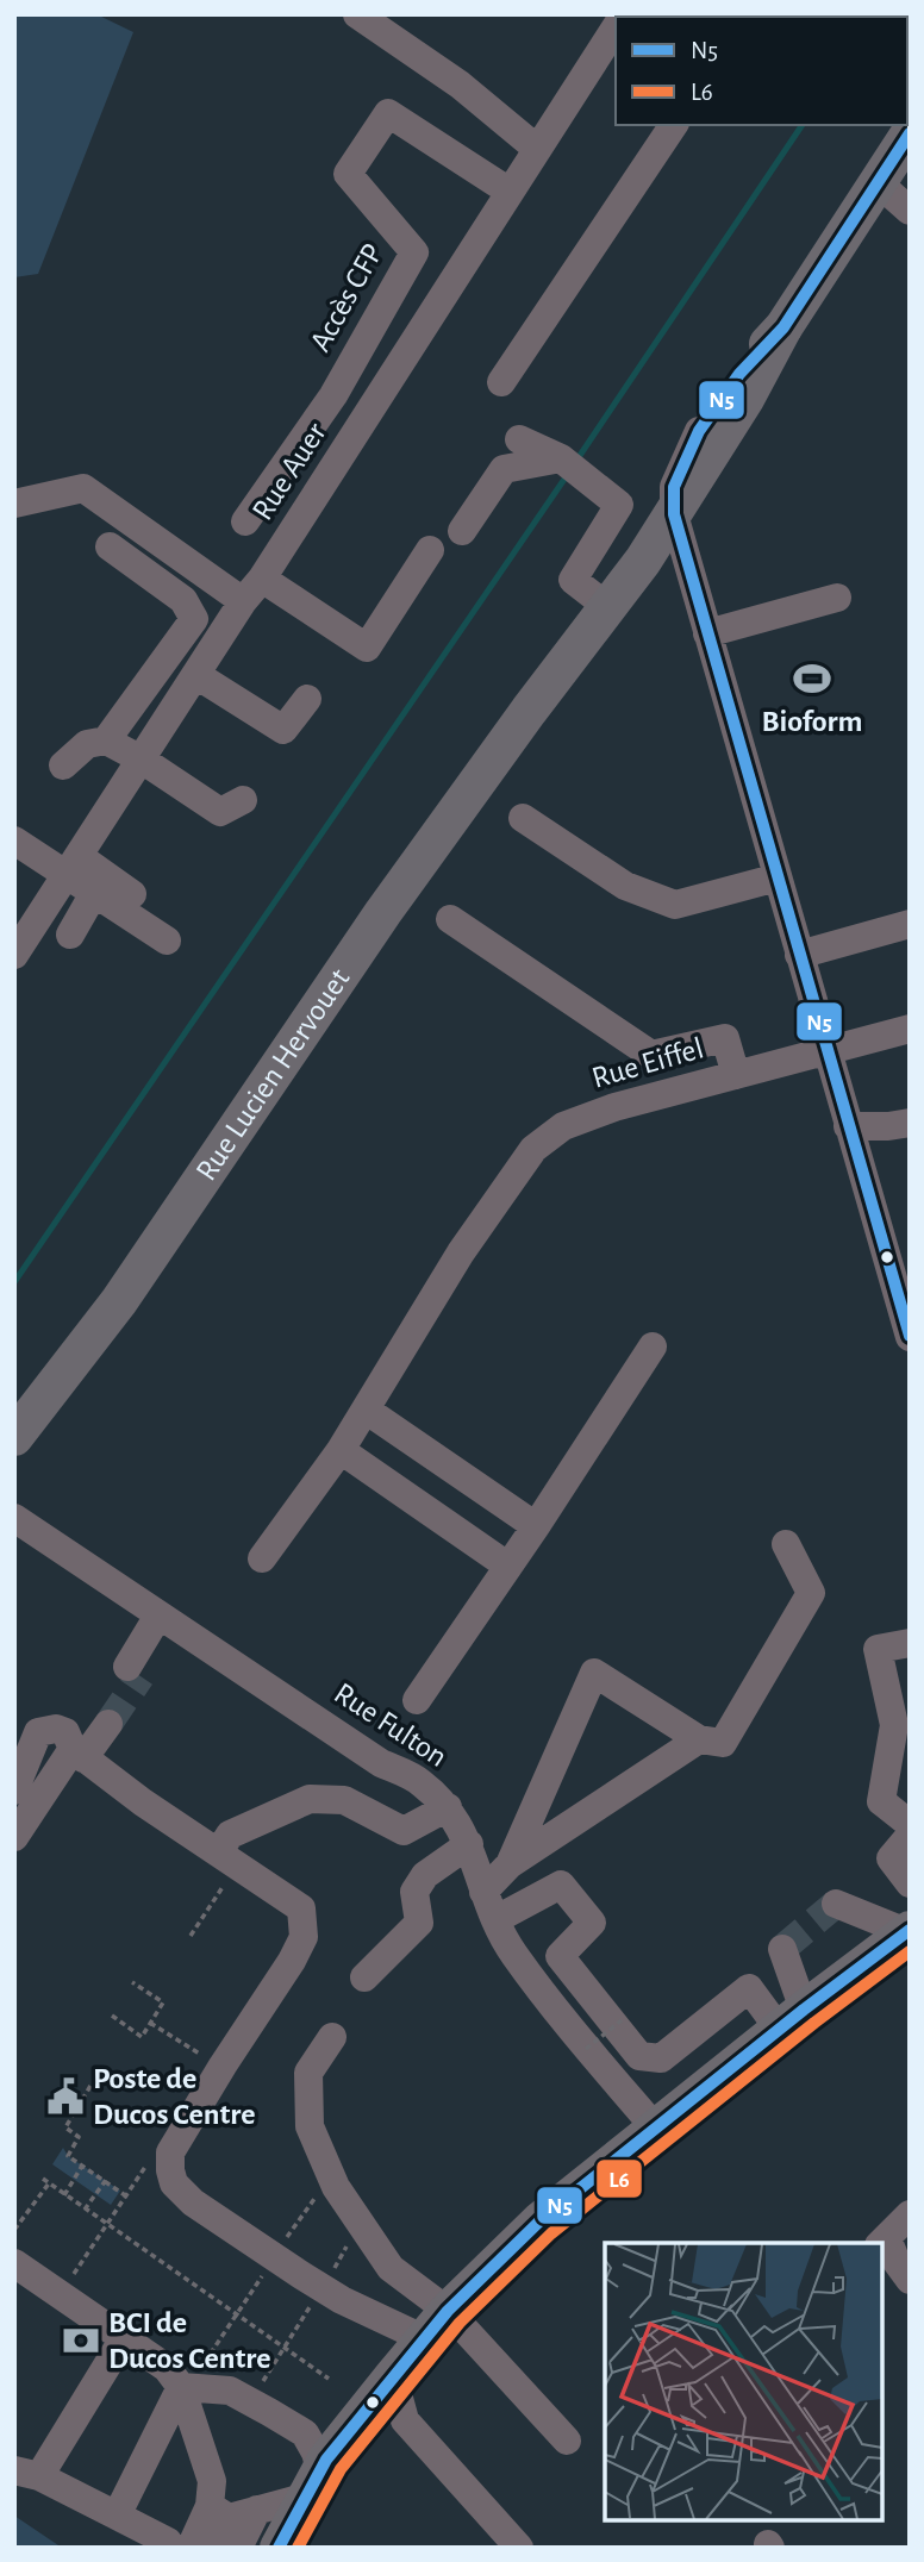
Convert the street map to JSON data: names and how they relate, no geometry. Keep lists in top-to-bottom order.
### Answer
{
  "streets": {
    "main road": ["Rue Lucien Hervouet"],
    "street": [
      "Accès CFP",
      "Rue Auer",
      "Rue Eiffel",
      "Rue Fulton"
    ]
  },
  "crossings": [
    ["Accès CFP", "Rue Auer"]
  ],
  "places": {
    "sports": ["Bioform"],
    "public building": ["Poste de Ducos Centre"],
    "bank": ["BCI de Ducos Centre"]
  },
  "lines": ["transit line N5", "transit line L6"],
  "legend": ["N5", "L6"]
}
